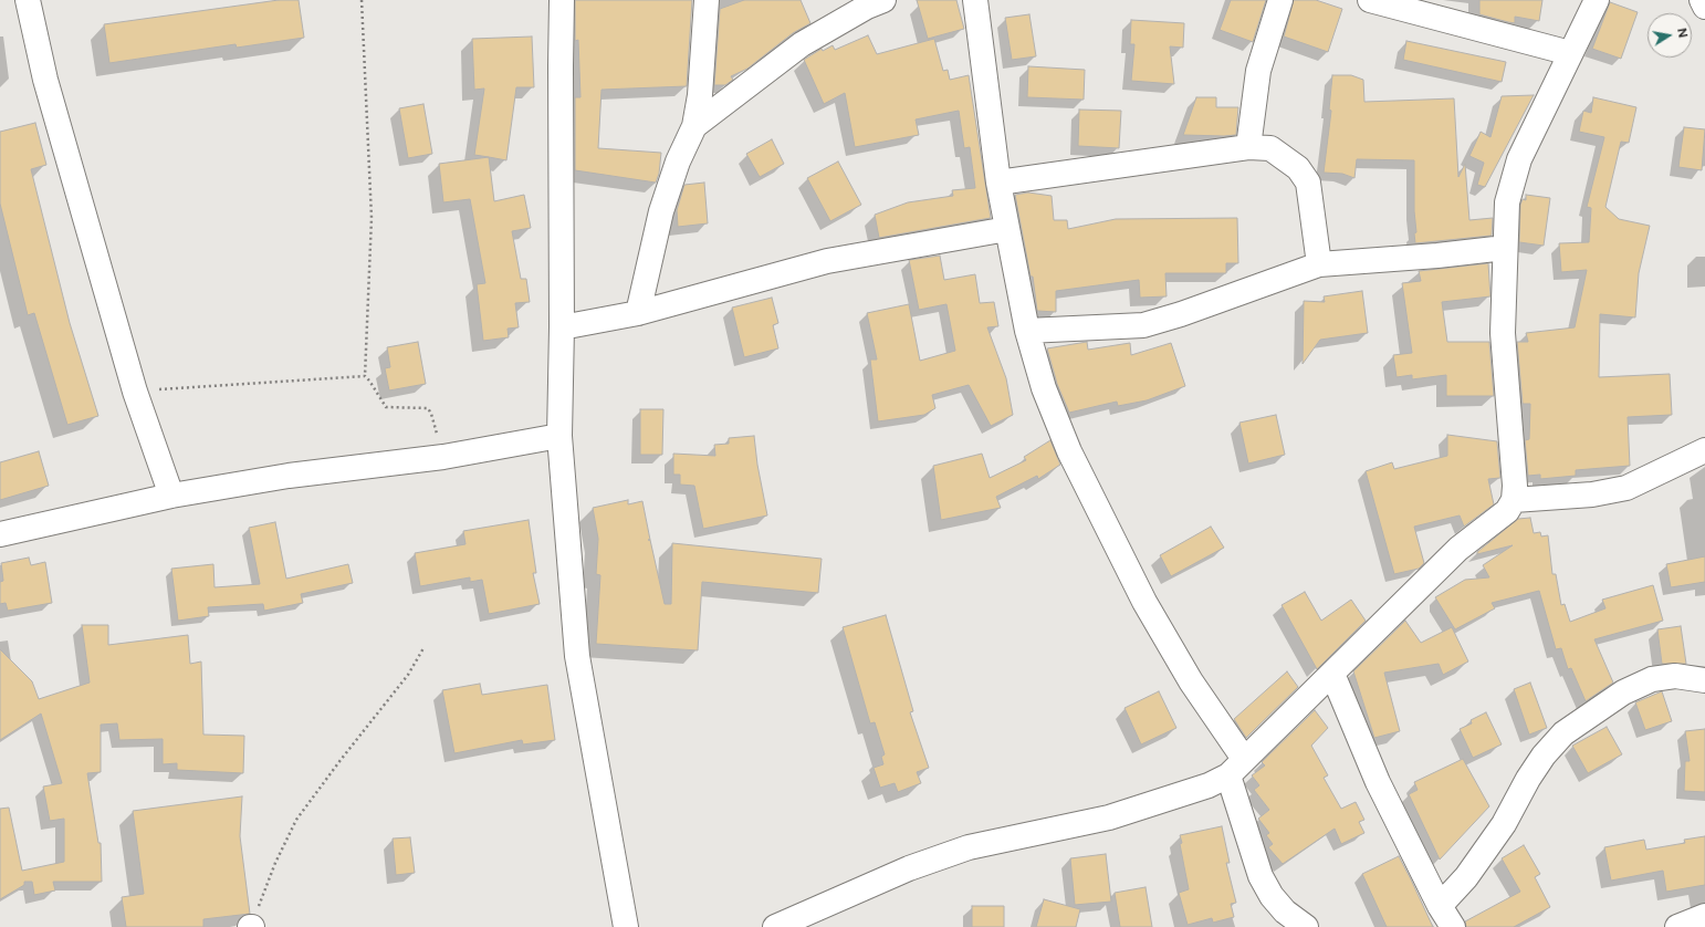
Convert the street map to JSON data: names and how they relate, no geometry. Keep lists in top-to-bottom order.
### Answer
{
  "north": "right"
}
